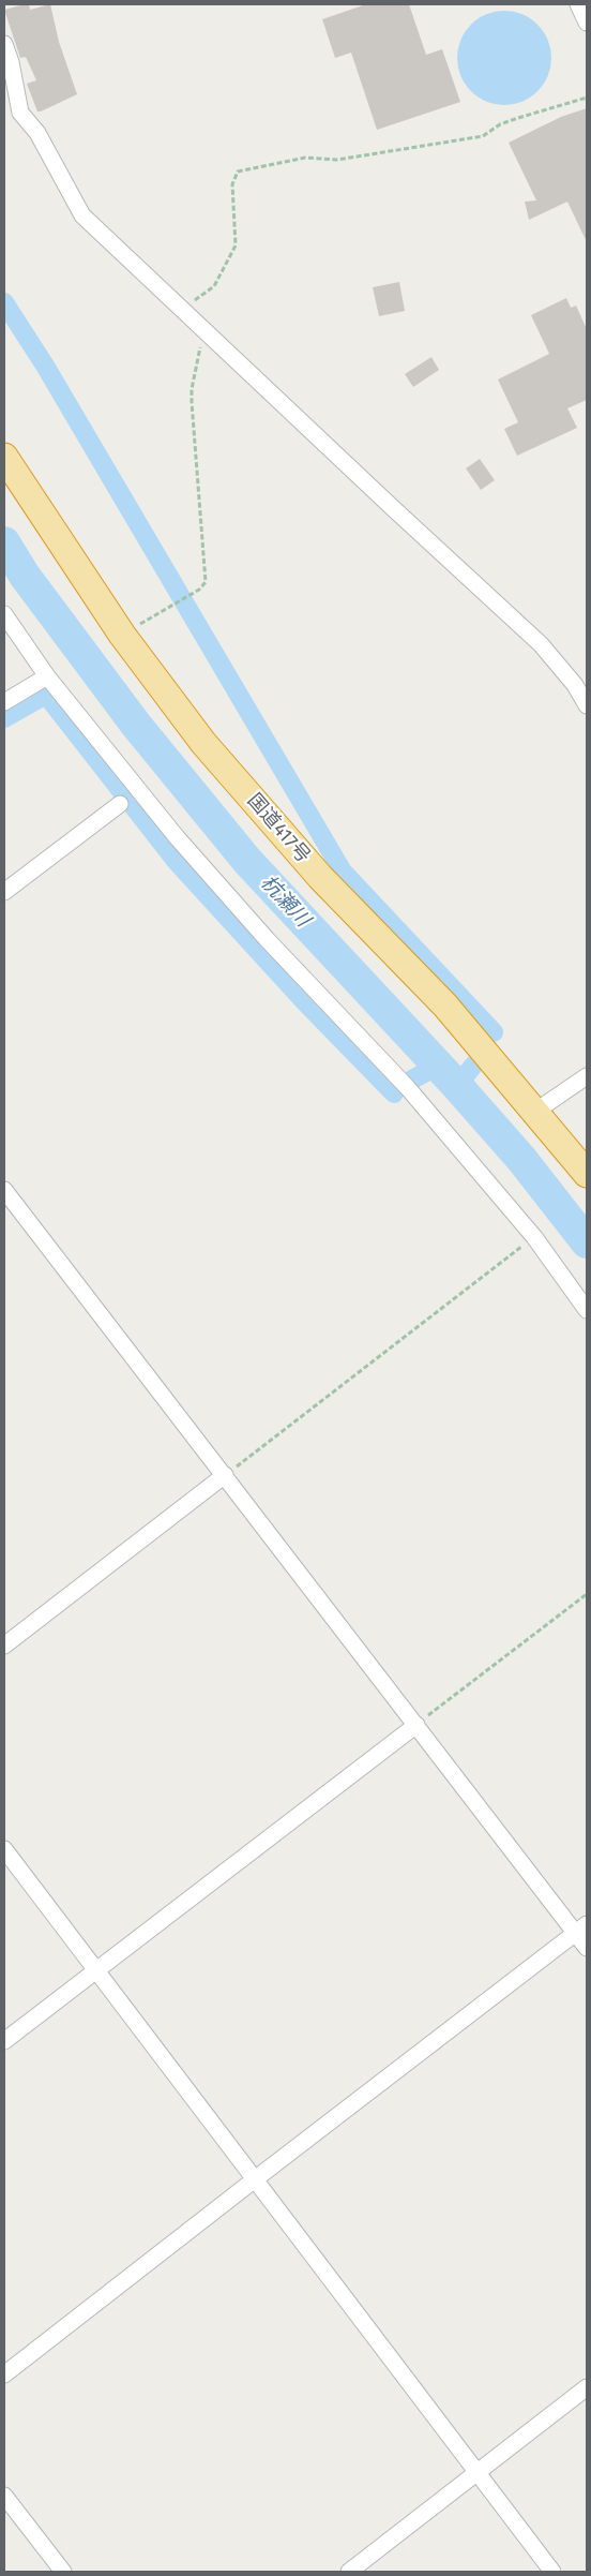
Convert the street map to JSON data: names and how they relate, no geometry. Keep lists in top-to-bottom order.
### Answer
{
  "streets": {
    "highway": ["国道417号"]
  },
  "water": ["杭瀬川"]
}
